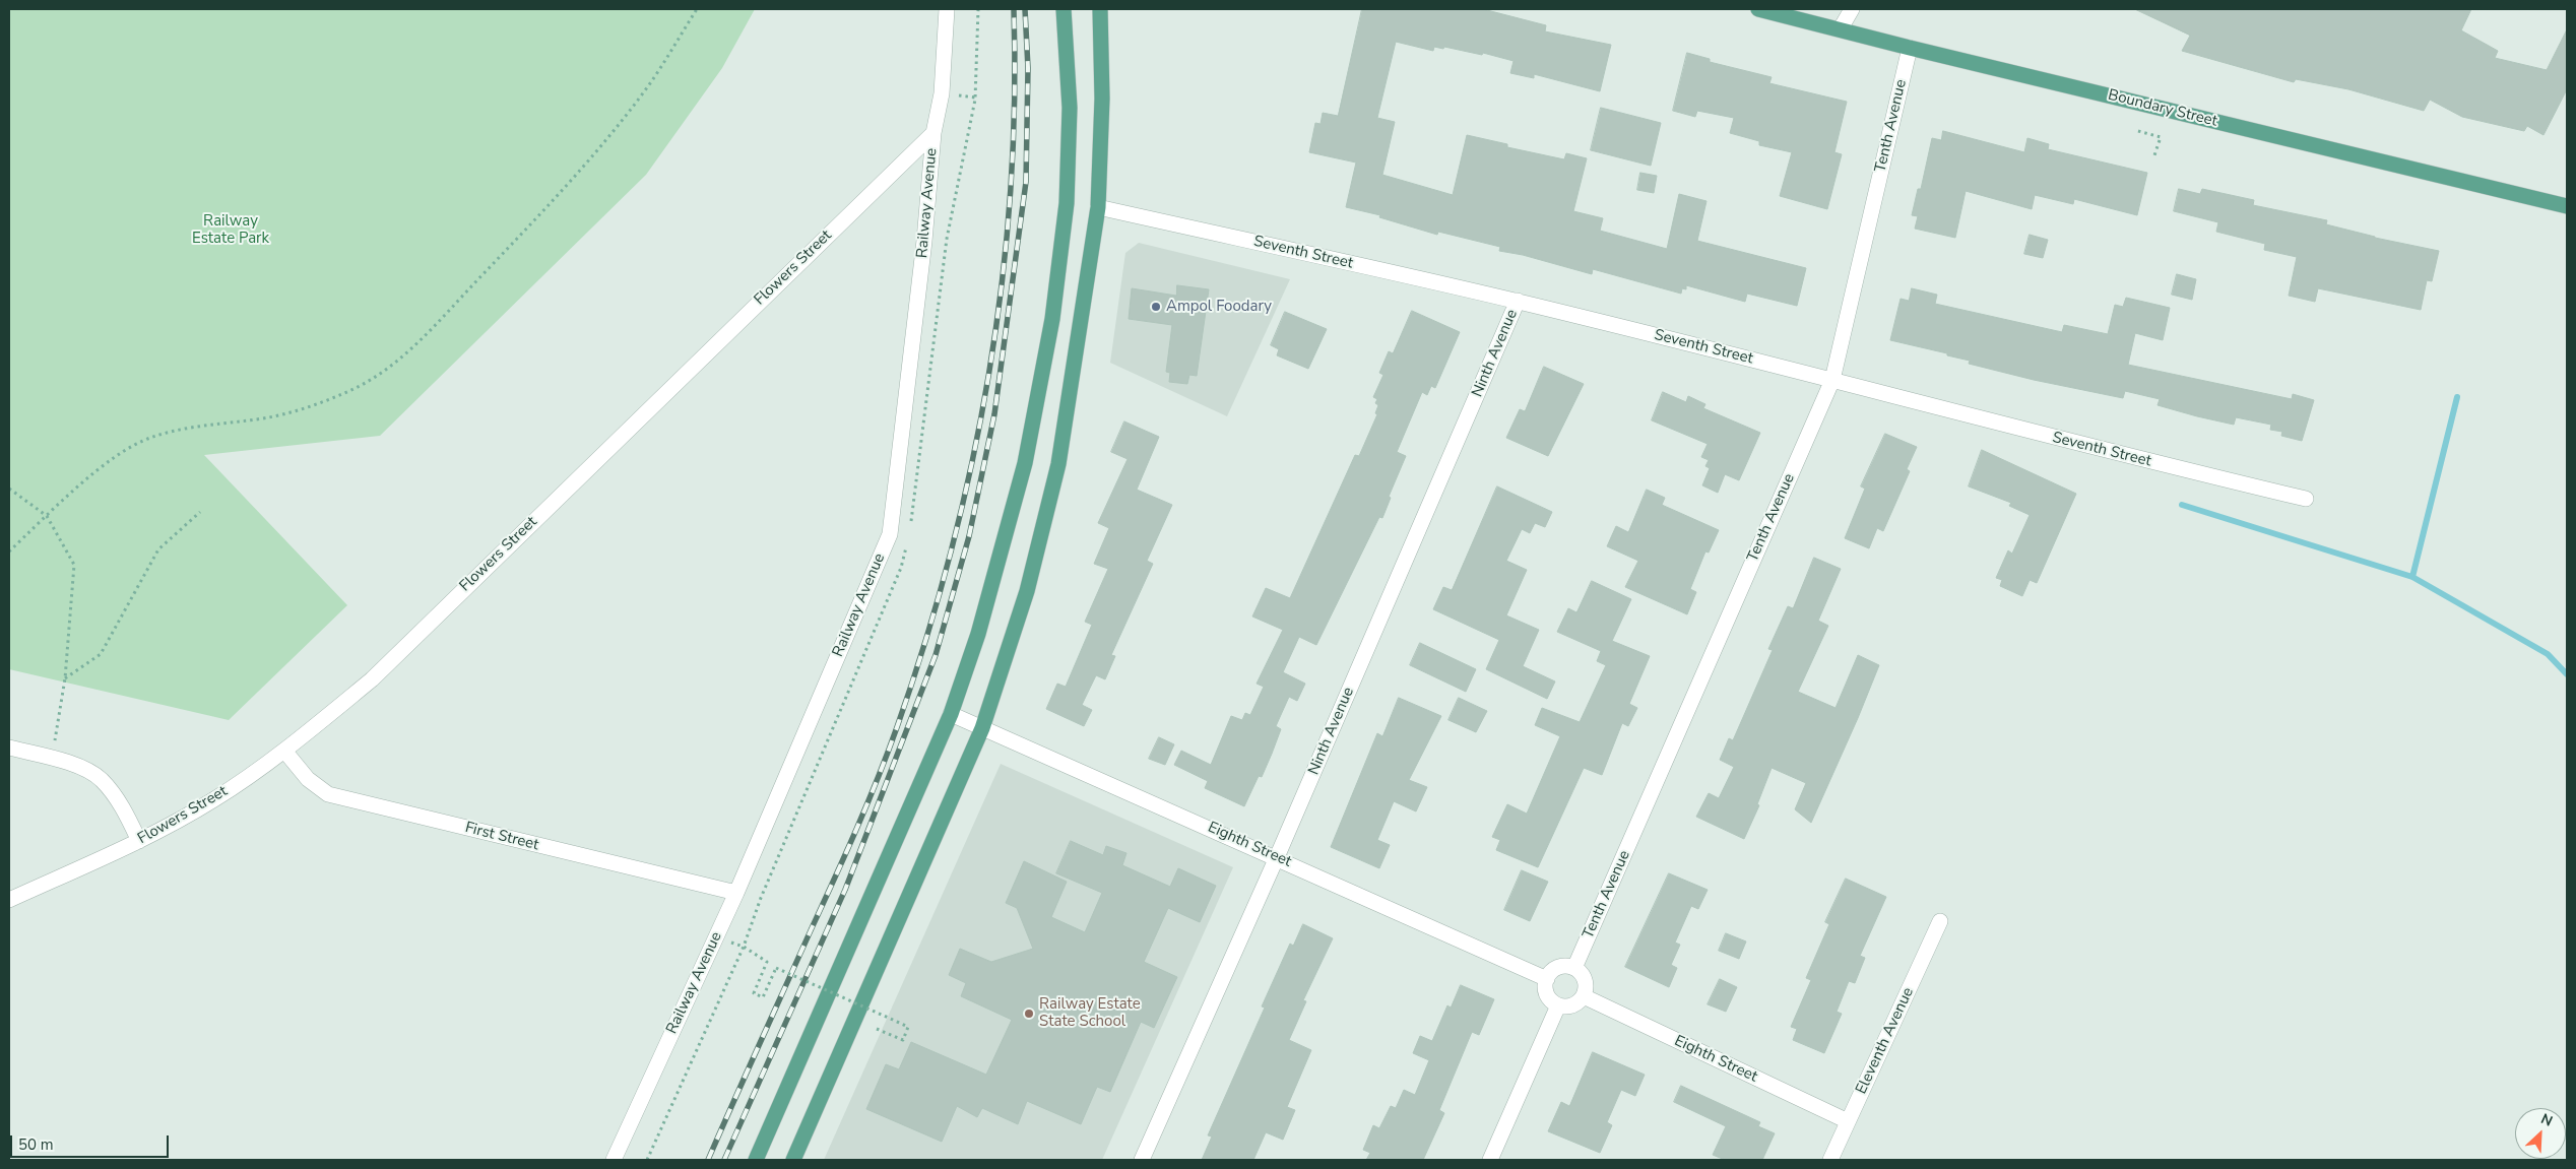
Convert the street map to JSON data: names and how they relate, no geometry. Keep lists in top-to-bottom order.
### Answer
{
  "streets": {
    "main road": ["Boundary Street"],
    "street": [
      "Tenth Avenue",
      "Railway Avenue",
      "Seventh Street",
      "Flowers Street",
      "Ninth Avenue",
      "First Street",
      "Eighth Street",
      "Eleventh Avenue"
    ]
  },
  "crossings": [
    ["Boundary Street", "Tenth Avenue"],
    ["Tenth Avenue", "Seventh Street"],
    ["Tenth Avenue", "Eighth Street"],
    ["Railway Avenue", "Flowers Street"],
    ["Railway Avenue", "First Street"],
    ["Seventh Street", "Ninth Avenue"],
    ["Flowers Street", "First Street"],
    ["Ninth Avenue", "Eighth Street"],
    ["Eighth Street", "Eleventh Avenue"]
  ],
  "parks": ["Railway Estate Park"],
  "places": ["Ampol Foodary", "Railway Estate State School"],
  "scale_bar": "50 m",
  "north": "top right"
}
